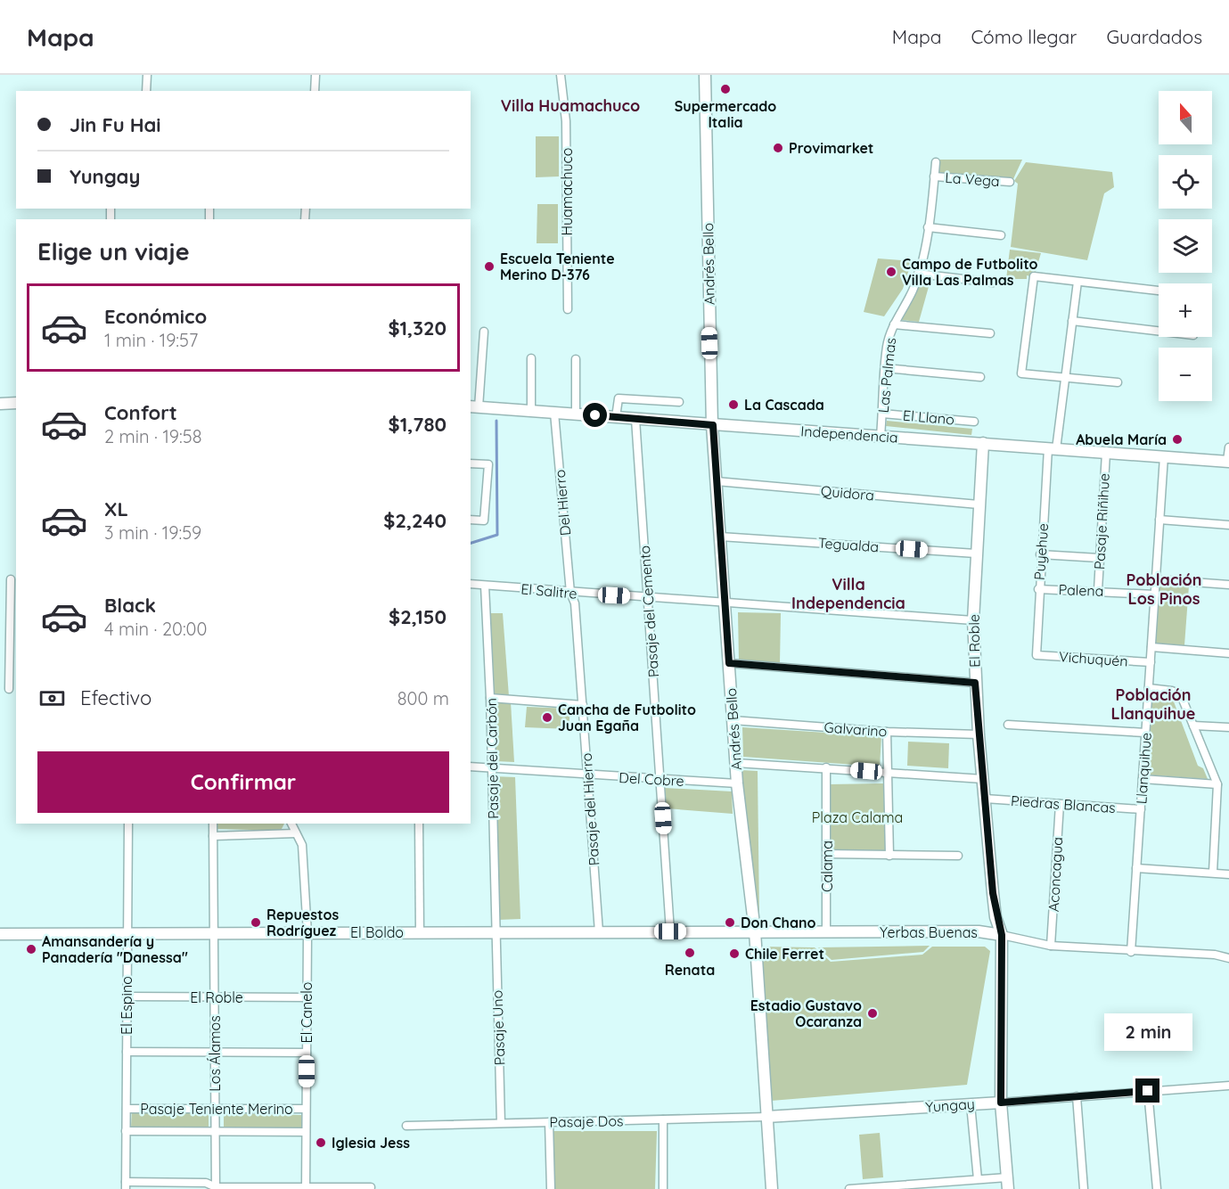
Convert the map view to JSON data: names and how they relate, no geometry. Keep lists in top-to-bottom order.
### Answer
{
  "streets": {
    "street": [
      "La Vega",
      "Huamachuco",
      "Andrés Bello",
      "Las Palmas",
      "El Llano",
      "Independencia",
      "Quidora",
      "Del Hierro",
      "Pasaje Riñihue",
      "Tegualda",
      "Puyehue",
      "Palena",
      "El Salitre",
      "Pasaje del Cemento",
      "El Roble",
      "Vichuquén",
      "Galvarino",
      "Pasaje del Carbón",
      "Llanquihue",
      "Del Cobre",
      "Piedras Blancas",
      "Pasaje del Hierro",
      "Calama",
      "Aconcagua",
      "El Boldo",
      "Yerbas Buenas",
      "El Espino",
      "El Canelo",
      "Pasaje Uno",
      "Los Álamos",
      "Yungay",
      "Pasaje Teniente Merino",
      "Pasaje Dos"
    ]
  },
  "crossings": [
    ["La Vega", "Las Palmas"],
    ["Andrés Bello", "Independencia"],
    ["Andrés Bello", "Quidora"],
    ["Andrés Bello", "Tegualda"],
    ["Andrés Bello", "El Salitre"],
    ["Andrés Bello", "Galvarino"],
    ["Andrés Bello", "Del Cobre"],
    ["Andrés Bello", "El Boldo"],
    ["Andrés Bello", "Yerbas Buenas"],
    ["Andrés Bello", "Yungay"],
    ["Andrés Bello", "Pasaje Dos"],
    ["Las Palmas", "El Llano"],
    ["Las Palmas", "Independencia"],
    ["Independencia", "Del Hierro"],
    ["Independencia", "Pasaje Riñihue"],
    ["Independencia", "Puyehue"],
    ["Independencia", "Pasaje del Cemento"],
    ["Independencia", "El Roble"],
    ["Independencia", "Llanquihue"],
    ["Quidora", "El Roble"],
    ["Del Hierro", "El Salitre"],
    ["Del Hierro", "Pasaje del Hierro"],
    ["Pasaje Riñihue", "Palena"],
    ["Tegualda", "El Roble"],
    ["Puyehue", "Palena"],
    ["Puyehue", "Vichuquén"],
    ["Palena", "Llanquihue"],
    ["El Salitre", "Pasaje del Cemento"],
    ["El Salitre", "El Roble"],
    ["El Salitre", "Pasaje del Carbón"],
    ["El Salitre", "Pasaje del Hierro"],
    ["Pasaje del Cemento", "Del Cobre"],
    ["Pasaje del Cemento", "El Boldo"],
    ["El Roble", "Galvarino"],
    ["El Roble", "Piedras Blancas"],
    ["El Roble", "Yerbas Buenas"],
    ["El Roble", "El Espino"],
    ["El Roble", "El Canelo"],
    ["El Roble", "Los Álamos"],
    ["El Roble", "Yungay"],
    ["Vichuquén", "Llanquihue"],
    ["Pasaje del Carbón", "Del Cobre"],
    ["Pasaje del Carbón", "El Boldo"],
    ["Pasaje del Carbón", "Pasaje Uno"],
    ["Llanquihue", "Piedras Blancas"],
    ["Llanquihue", "Yerbas Buenas"],
    ["Del Cobre", "Pasaje del Hierro"],
    ["Piedras Blancas", "Aconcagua"],
    ["Pasaje del Hierro", "El Boldo"],
    ["Calama", "Yerbas Buenas"],
    ["Aconcagua", "Yerbas Buenas"],
    ["El Boldo", "Yerbas Buenas"],
    ["El Boldo", "El Espino"],
    ["El Boldo", "El Canelo"],
    ["El Boldo", "Pasaje Uno"],
    ["El Boldo", "Los Álamos"],
    ["El Espino", "Pasaje Teniente Merino"],
    ["El Canelo", "Pasaje Teniente Merino"],
    ["Pasaje Uno", "Pasaje Dos"],
    ["Los Álamos", "Pasaje Teniente Merino"],
    ["Yungay", "Pasaje Dos"]
  ],
  "districts": [
    "Villa Huamachuco",
    "Población Los Pinos",
    "Villa Independencia",
    "Población Llanquihue"
  ],
  "parks": ["Plaza Calama"],
  "places": [
    "Supermercado Italia",
    "Provimarket",
    "Escuela Teniente Merino D-376",
    "Campo de Futbolito Villa Las Palmas",
    "La Cascada",
    "Abuela María",
    "Cancha de Futbolito Juan Egaña",
    "Repuestos Rodríguez",
    "Don Chano",
    "Amansandería y Panadería \"Danessa\"",
    "Renata",
    "Chile Ferret",
    "Estadio Gustavo Ocaranza",
    "Iglesia Jess"
  ],
  "north": "top",
  "page": {
    "header": "Mapa",
    "nav": ["Mapa", "Cómo llegar", "Guardados"],
    "map_buttons": ["+", "−"],
    "banner": ["Jin Fu Hai", "Yungay"],
    "heading": "Elige un viaje",
    "list": [
      {
        "name": "Económico",
        "note": "1 min · 19:57",
        "value": "$1,320"
      },
      {
        "name": "Confort",
        "note": "2 min · 19:58",
        "value": "$1,780"
      },
      {
        "name": "XL",
        "note": "3 min · 19:59",
        "value": "$2,240"
      },
      {
        "name": "Black",
        "note": "4 min · 20:00",
        "value": "$2,150"
      }
    ],
    "pay": ["Efectivo", "800 m"],
    "buttons": "Confirmar",
    "bubble": "2 min"
  }
}
